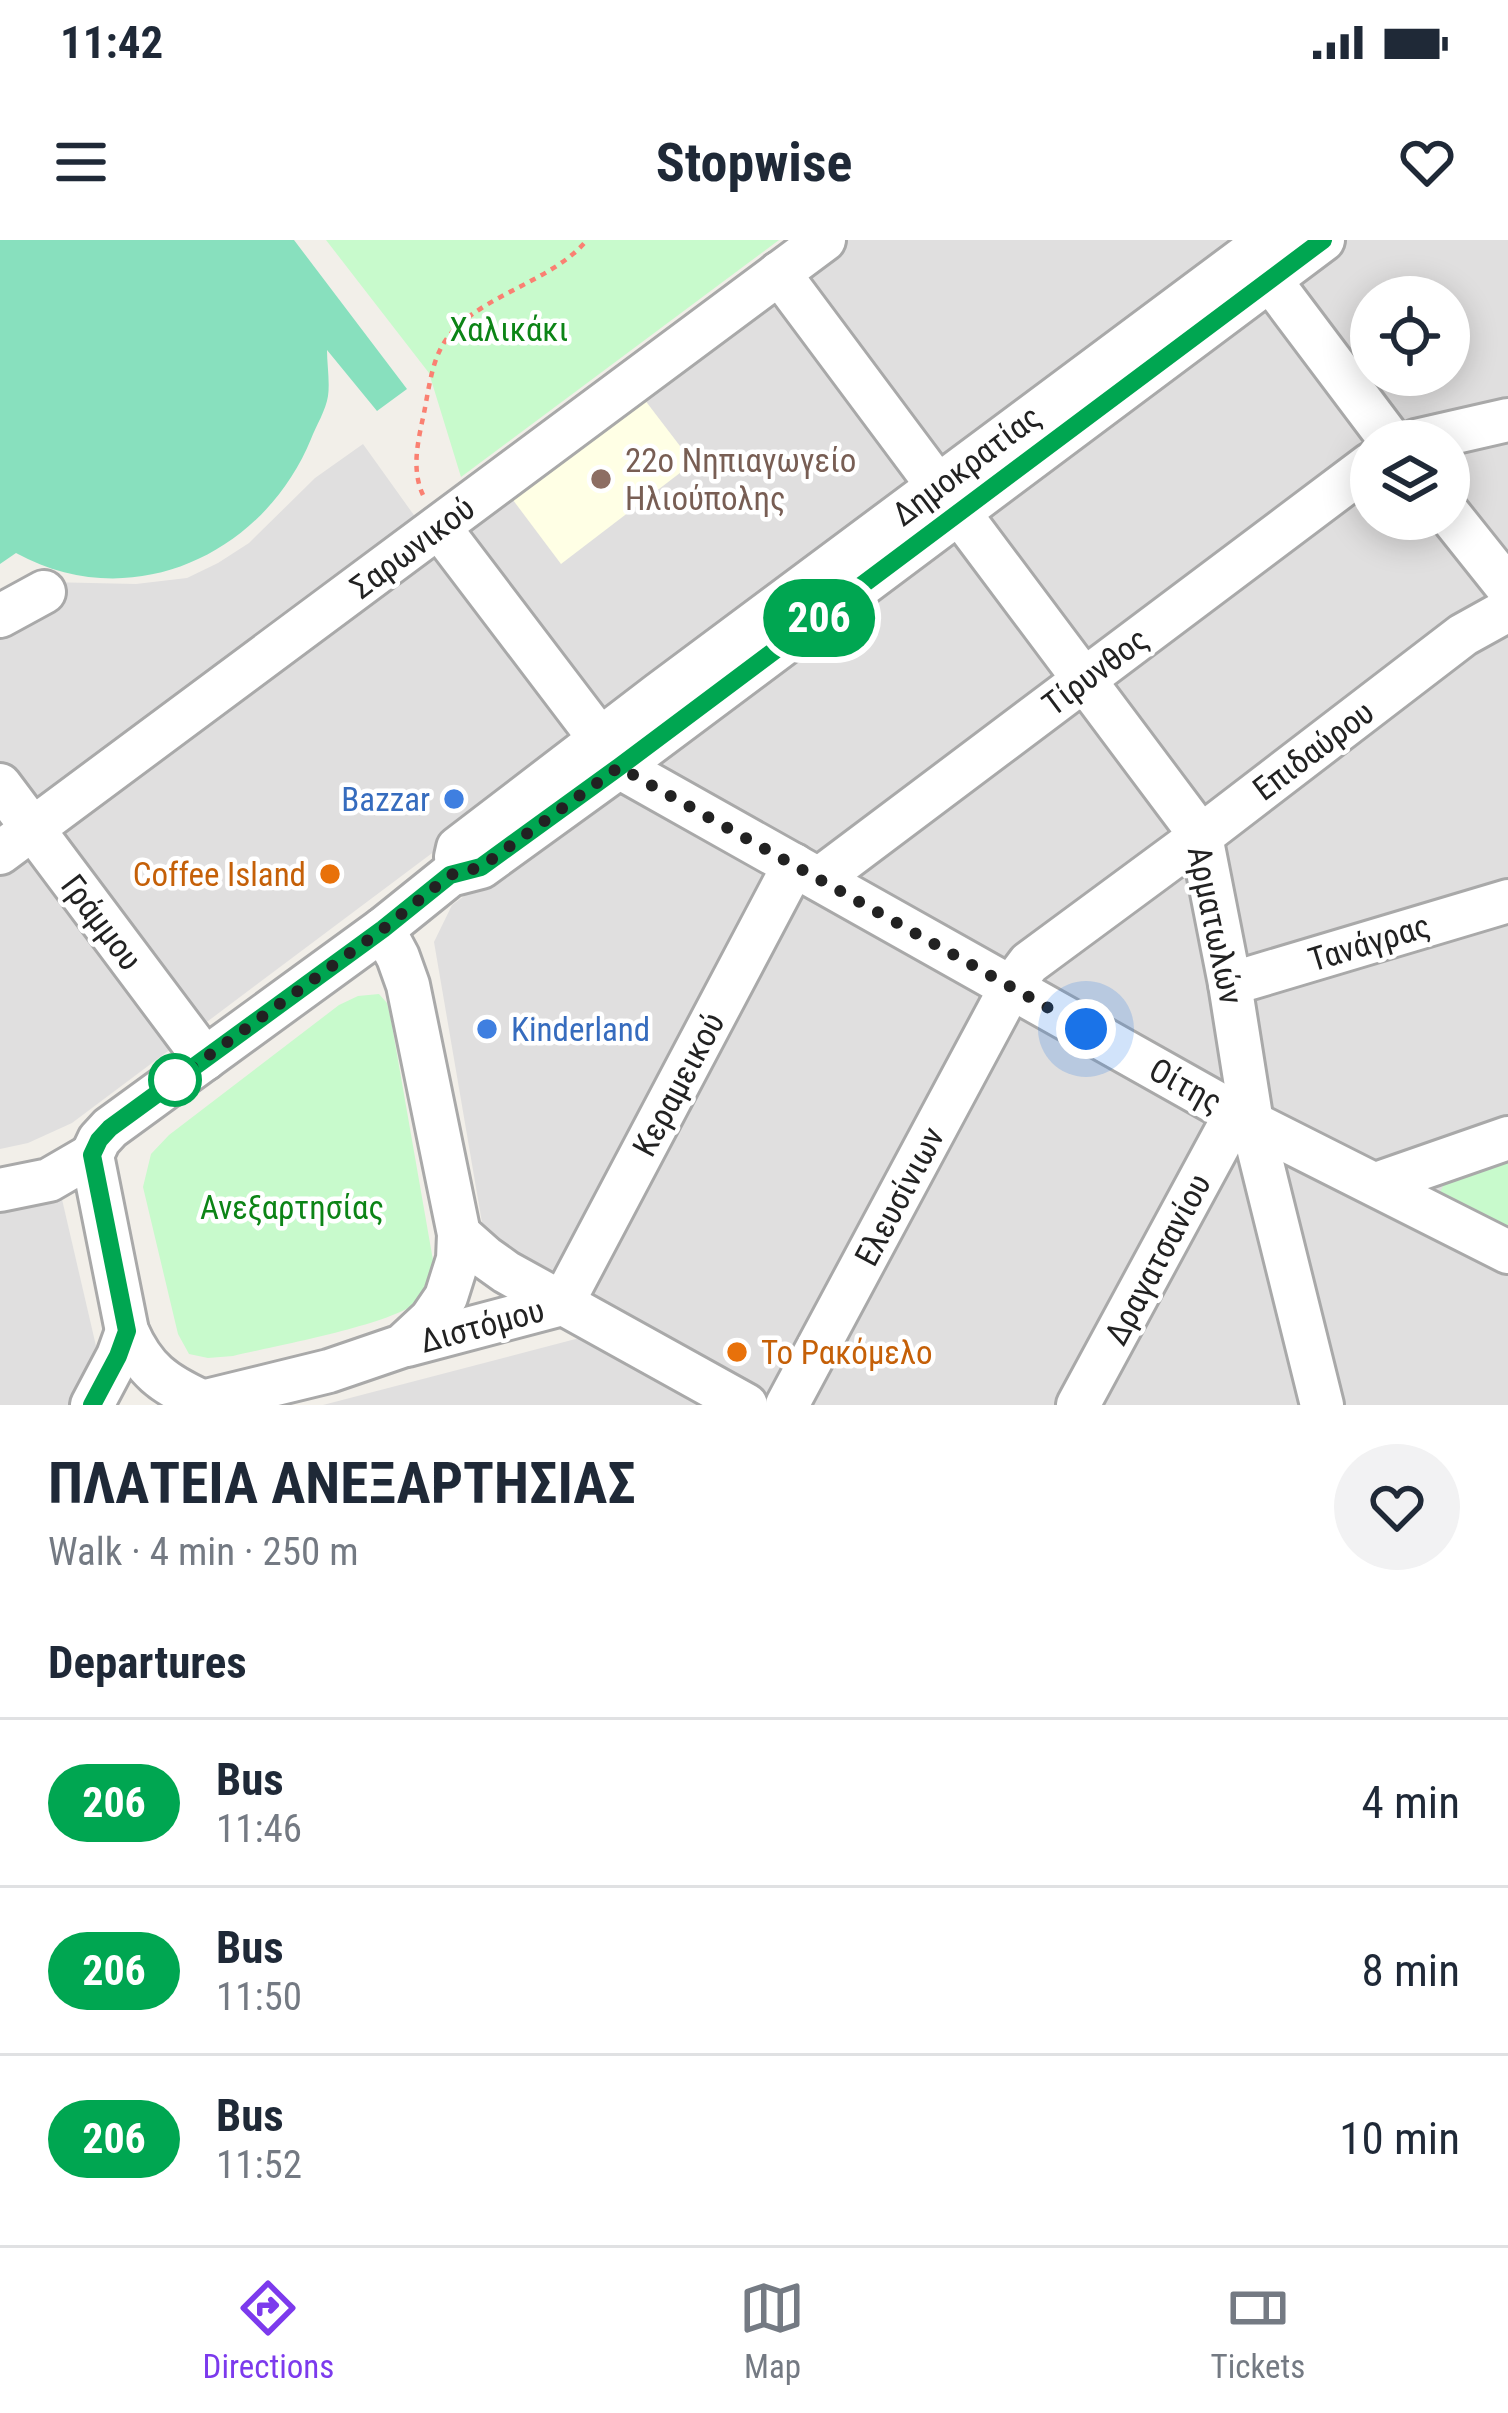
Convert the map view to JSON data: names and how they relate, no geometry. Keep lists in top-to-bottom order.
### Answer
{
  "streets": {
    "street": [
      "Δημοκρατίας",
      "Σαρωνικού",
      "Τίρυνθος",
      "Επιδαύρου",
      "Γράμμου",
      "Αρματωλών",
      "Τανάγρας",
      "Κεραµεικού",
      "Οίτης",
      "Ελευσίνιων",
      "Δραγατσανίου",
      "Διστόμου"
    ]
  },
  "crossings": [
    ["Δημοκρατίας", "Γράμμου"],
    ["Δημοκρατίας", "Αρματωλών"],
    ["Δημοκρατίας", "Οίτης"],
    ["Σαρωνικού", "Γράμμου"],
    ["Σαρωνικού", "Αρματωλών"],
    ["Τίρυνθος", "Αρματωλών"],
    ["Τίρυνθος", "Κεραµεικού"],
    ["Τίρυνθος", "Οίτης"],
    ["Επιδαύρου", "Αρματωλών"],
    ["Επιδαύρου", "Οίτης"],
    ["Επιδαύρου", "Ελευσίνιων"],
    ["Αρματωλών", "Τανάγρας"],
    ["Αρματωλών", "Οίτης"],
    ["Αρματωλών", "Δραγατσανίου"],
    ["Κεραµεικού", "Οίτης"],
    ["Κεραµεικού", "Διστόμου"],
    ["Οίτης", "Ελευσίνιων"],
    ["Οίτης", "Δραγατσανίου"]
  ],
  "parks": ["Χαλικάκι", "Ανεξαρτησίας"],
  "places": [
    "22ο Νηπιαγωγείο Ηλιούπολης",
    "Bazzar",
    "Coffee Island",
    "Kinderland",
    "Το Ρακόμελο"
  ],
  "lines": ["bus line 206"],
  "page": {
    "status": "11:42",
    "header": "Stopwise",
    "on_map": "206",
    "heading": [
      ["ΠΛΑΤΕΙΑ ΑΝΕΞΑΡΤΗΣΙΑΣ", "Walk · 4 min · 250 m"],
      "Departures"
    ],
    "list": [
      {
        "mark": "206",
        "name": "Bus",
        "note": "11:46",
        "value": "4 min"
      },
      {
        "mark": "206",
        "name": "Bus",
        "note": "11:50",
        "value": "8 min"
      },
      {
        "mark": "206",
        "name": "Bus",
        "note": "11:52",
        "value": "10 min"
      }
    ],
    "tabs": ["Directions", "Map", "Tickets"]
  }
}
